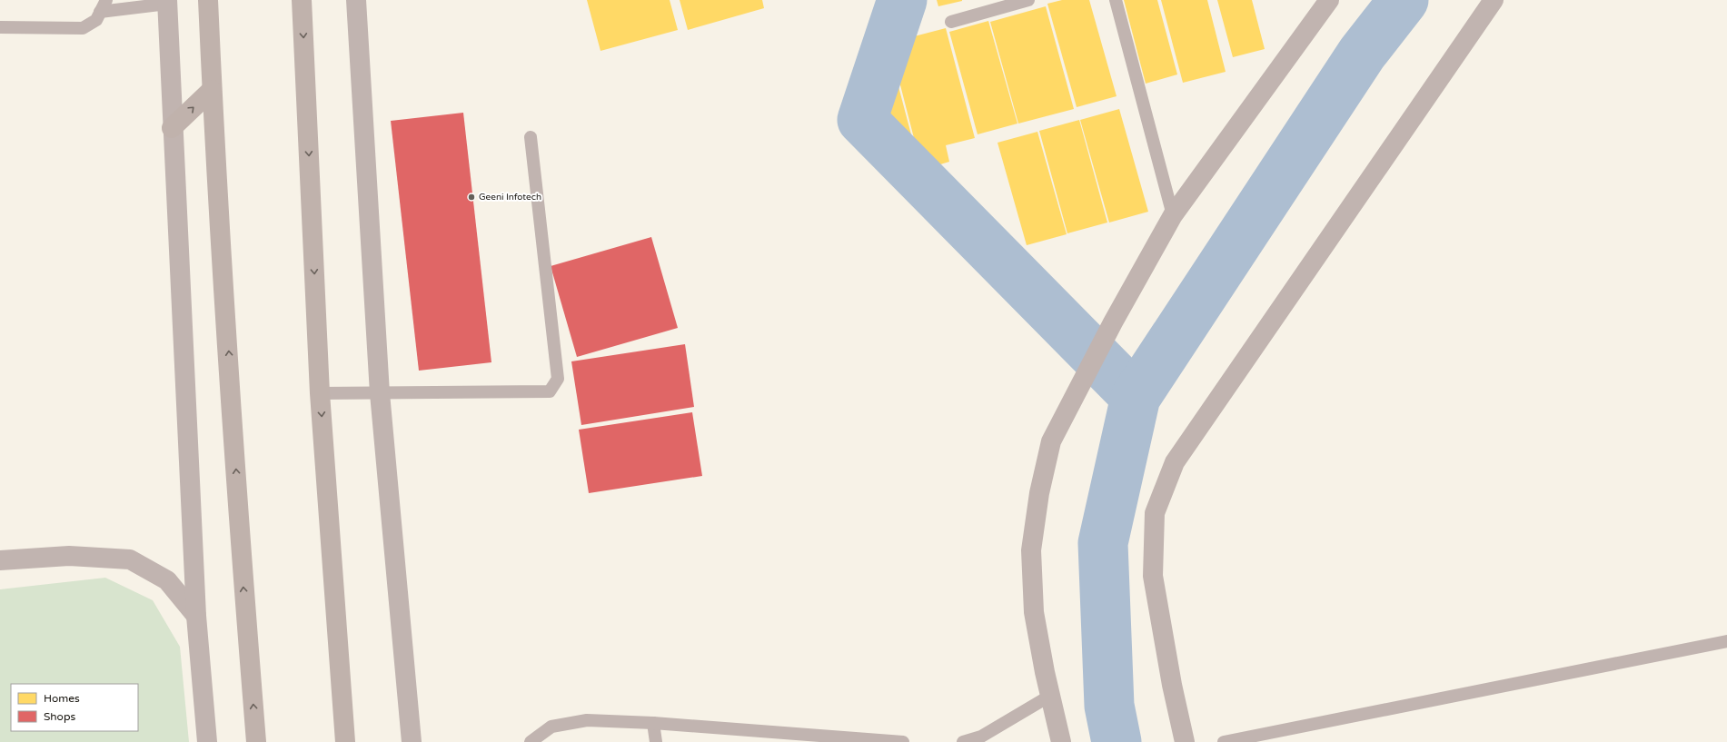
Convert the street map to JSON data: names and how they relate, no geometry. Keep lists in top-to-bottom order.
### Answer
{
  "places": ["Geeni Infotech"],
  "legend": ["Homes", "Shops"]
}
